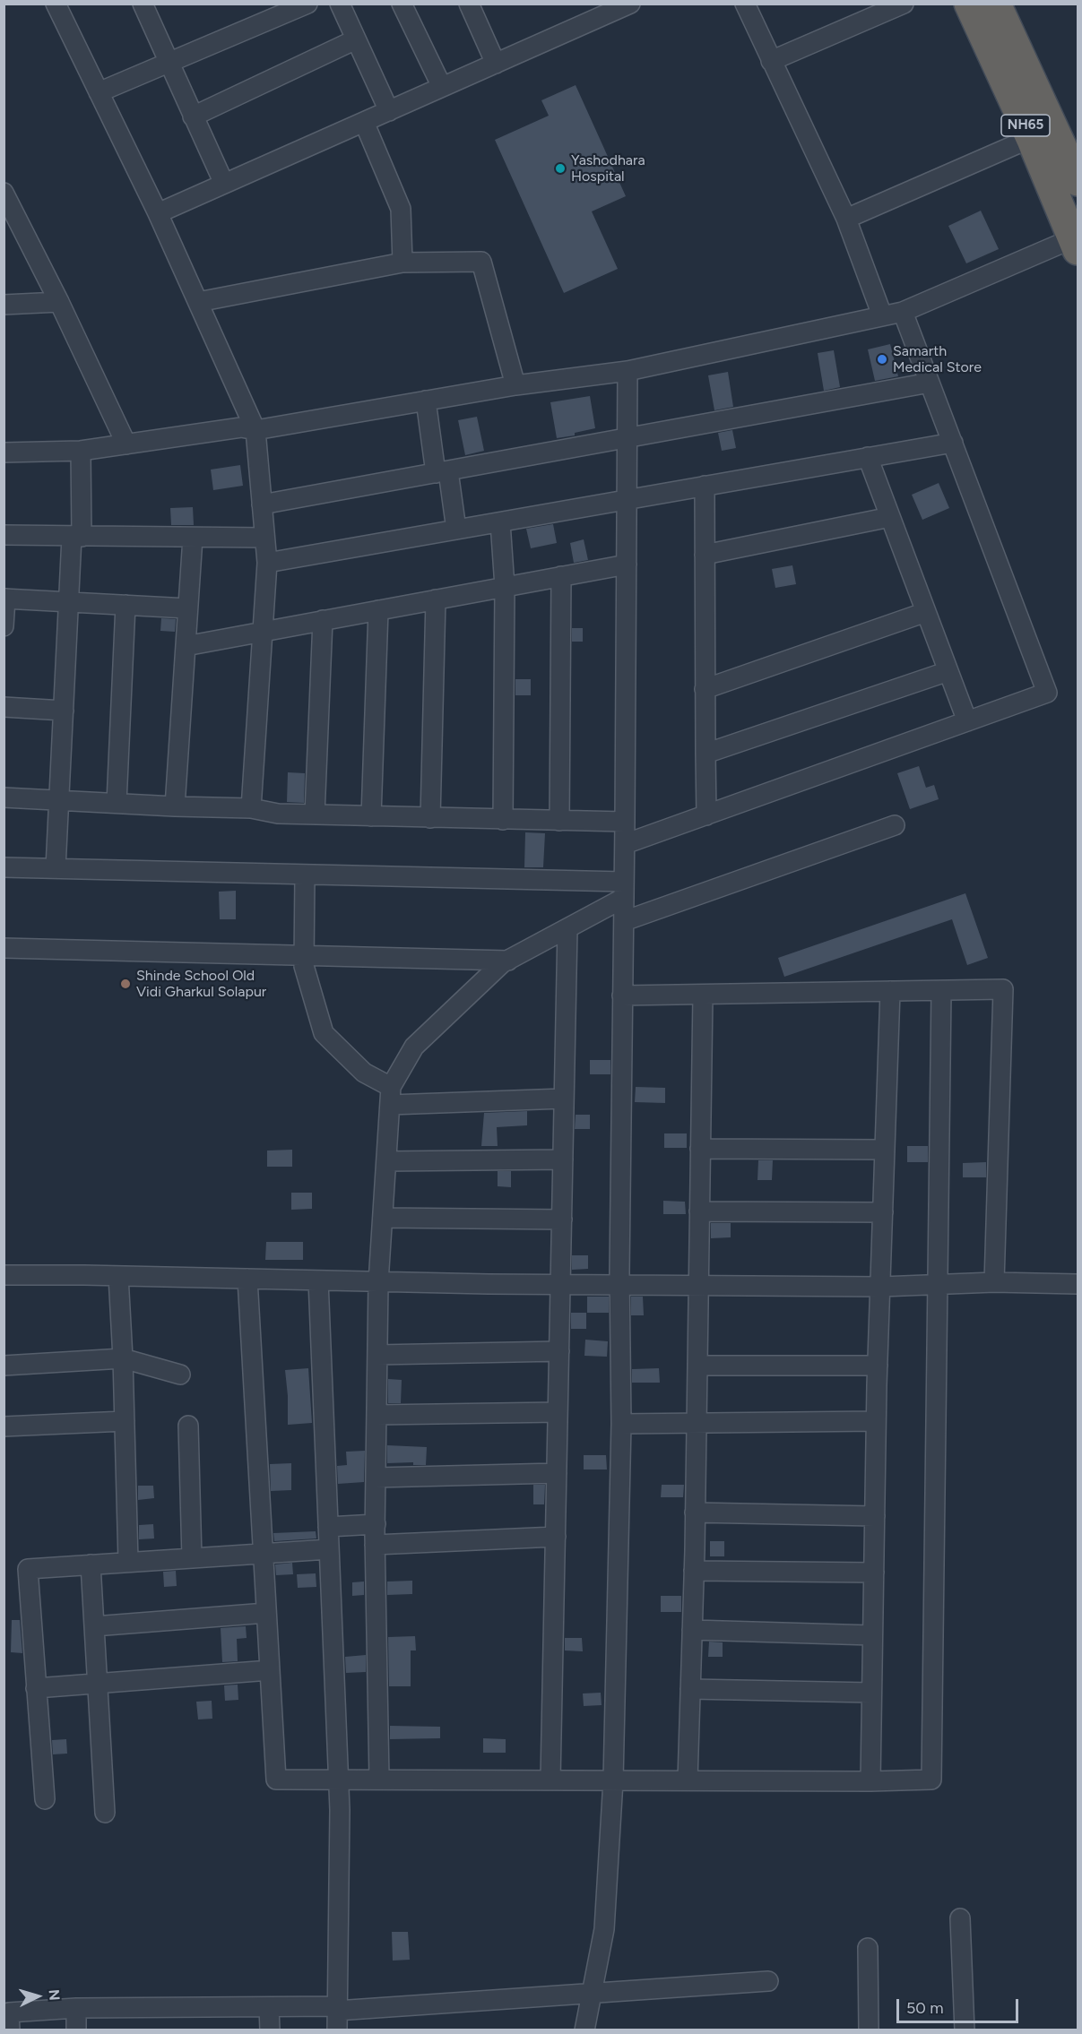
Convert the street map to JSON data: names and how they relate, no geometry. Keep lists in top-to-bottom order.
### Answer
{
  "streets": {
    "highway": ["NH65"]
  },
  "places": ["Yashodhara Hospital", "Samarth Medical Store", "Shinde School Old Vidi Gharkul Solapur"],
  "scale_bar": "50 m",
  "north": "right"
}
